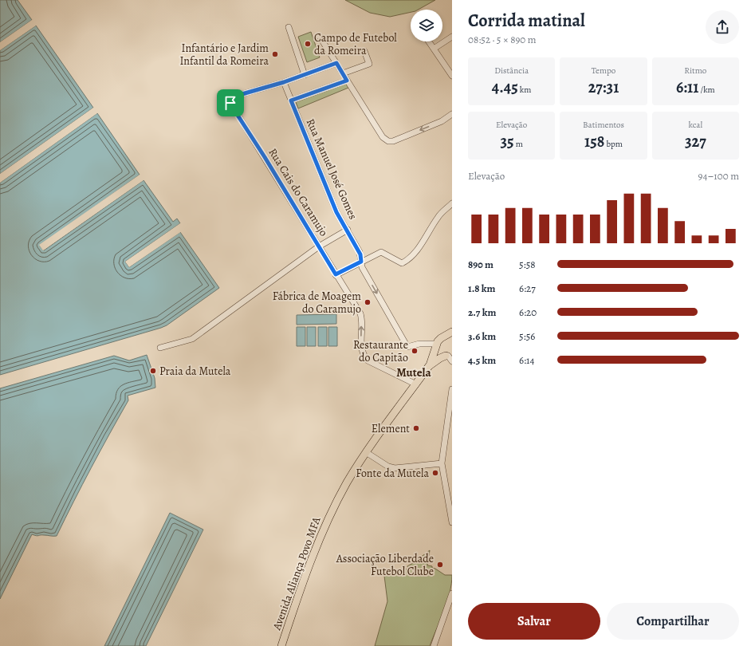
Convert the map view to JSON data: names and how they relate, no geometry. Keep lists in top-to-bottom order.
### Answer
{
  "streets": {
    "main road": ["Avenida Aliança Povo MFA"],
    "street": ["Rua Manuel José Gomes", "Rua Cais do Caramujo"]
  },
  "crossings": [
    ["Rua Manuel José Gomes", "Rua Cais do Caramujo"],
    ["Rua Manuel José Gomes", "Avenida Aliança Povo MFA"],
    ["Rua Cais do Caramujo", "Avenida Aliança Povo MFA"]
  ],
  "districts": ["Mutela"],
  "places": [
    "Campo de Futebol da Romeira",
    "Infantário e Jardim Infantil da Romeira",
    "Fábrica de Moagem do Caramujo",
    "Restaurante do Capitão",
    "Praia da Mutela",
    "Element",
    "Fonte da Mutela",
    "Associação Liberdade Futebol Clube"
  ],
  "page": {
    "heading": ["Corrida matinal", "08:52 · 5 × 890 m"],
    "stats": [
      ["Distância", "4.45 km"],
      ["Tempo", "27:31"],
      ["Ritmo", "6:11 /km"],
      ["Elevação", "35 m"],
      ["Batimentos", "158 bpm"],
      ["kcal", "327"]
    ],
    "chart": ["Elevação", "94–100 m"],
    "list": [
      {
        "name": "890 m",
        "note": "5:58"
      },
      {
        "name": "1.8 km",
        "note": "6:27"
      },
      {
        "name": "2.7 km",
        "note": "6:20"
      },
      {
        "name": "3.6 km",
        "note": "5:56"
      },
      {
        "name": "4.5 km",
        "note": "6:14"
      }
    ],
    "buttons": ["Salvar", "Compartilhar"]
  }
}
